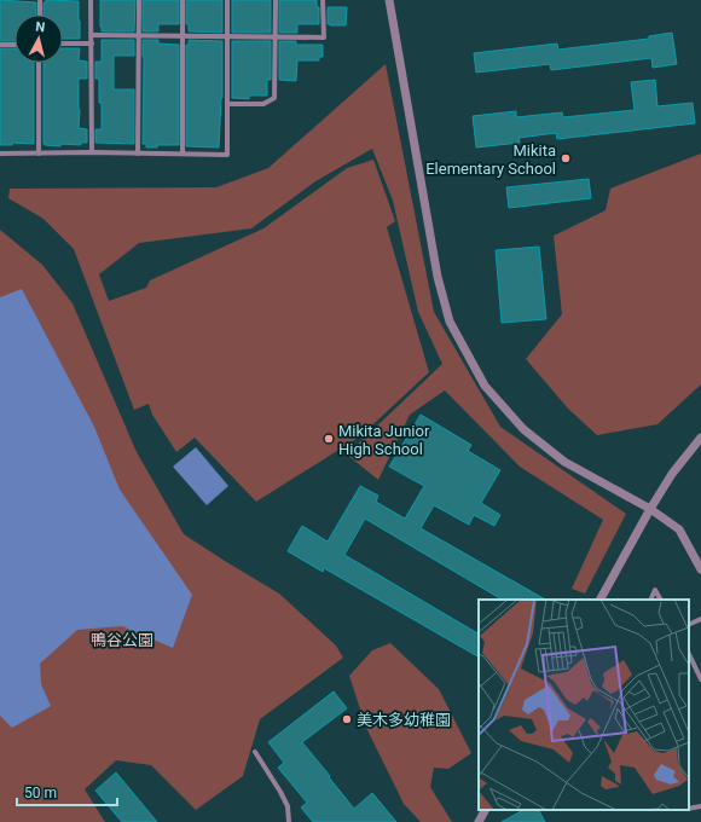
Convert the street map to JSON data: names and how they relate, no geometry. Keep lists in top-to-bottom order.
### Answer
{
  "parks": ["鴨谷公園"],
  "places": ["Mikita Elementary School", "Mikita Junior High School", "美木多幼稚園"],
  "scale_bar": "50 m",
  "north": "top"
}
